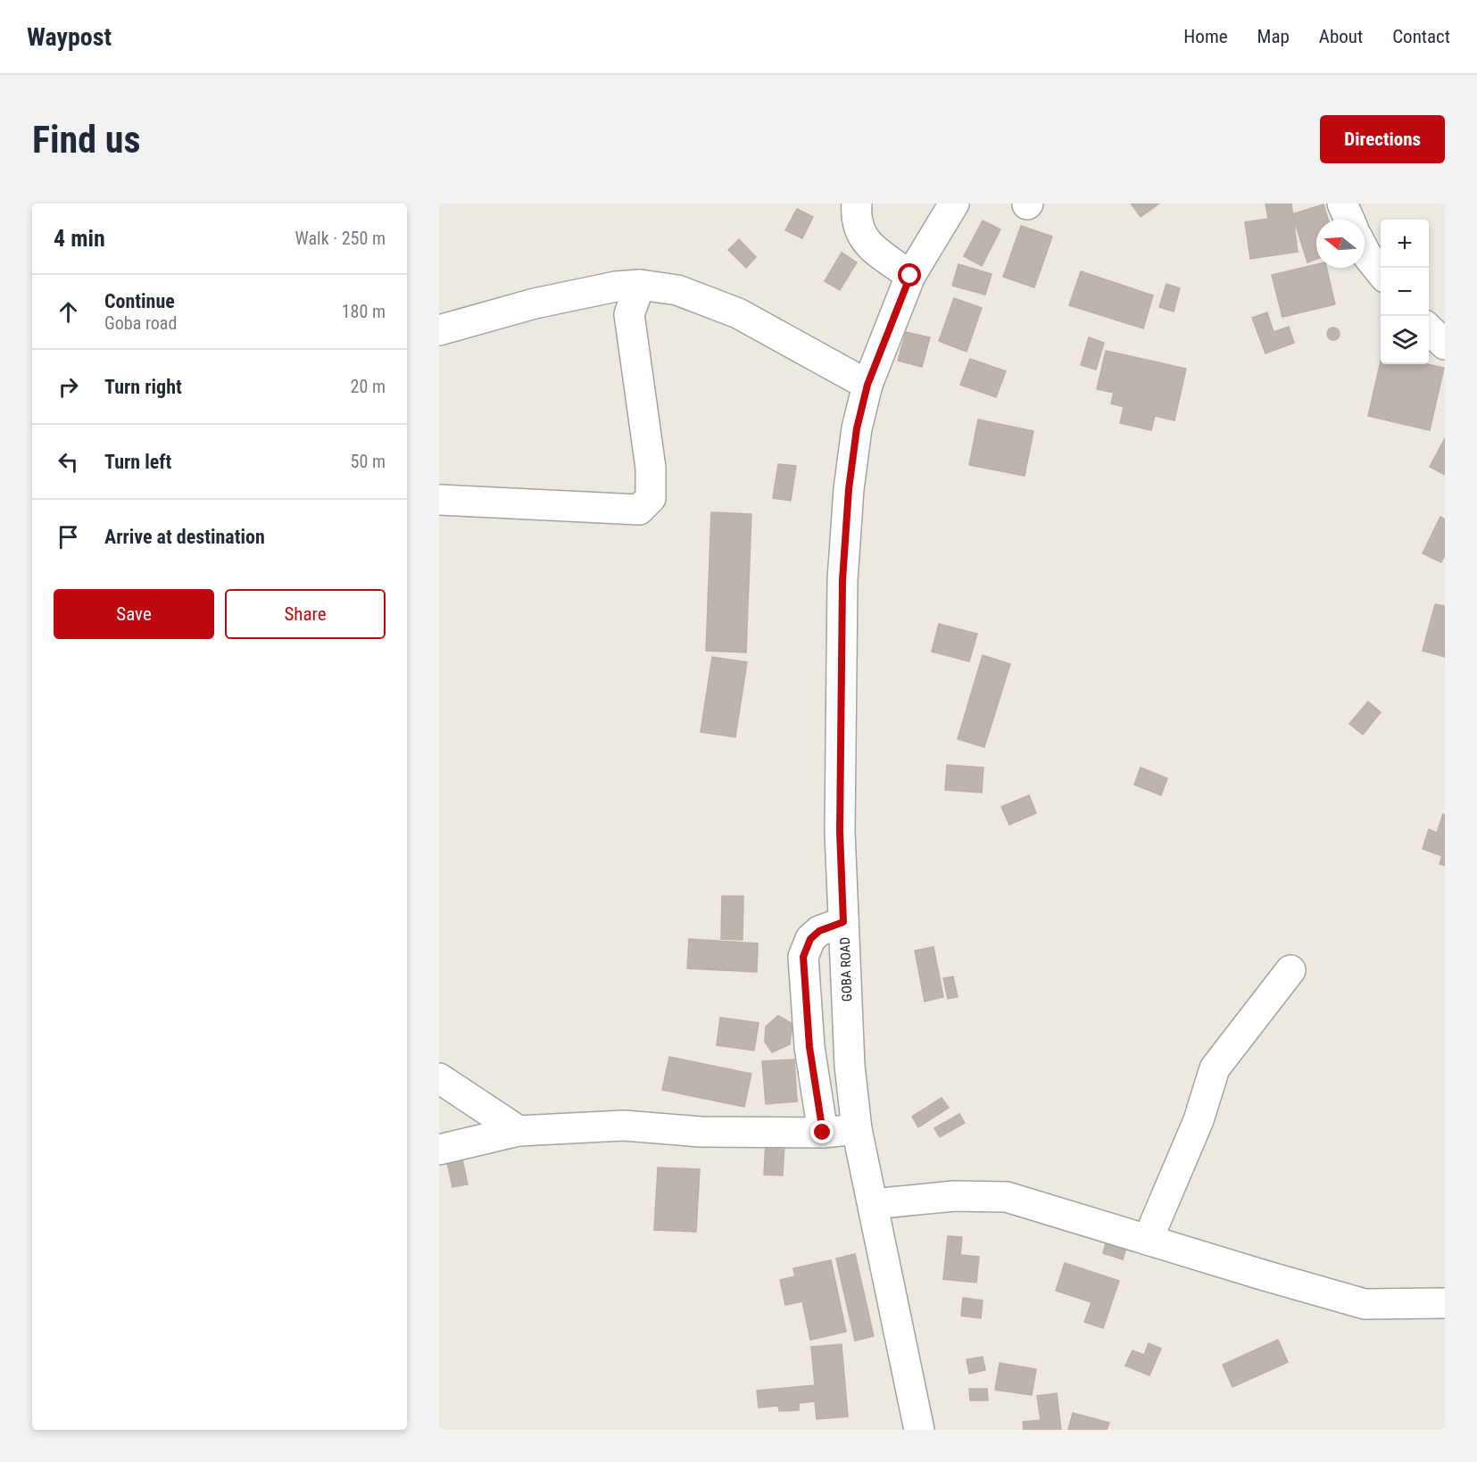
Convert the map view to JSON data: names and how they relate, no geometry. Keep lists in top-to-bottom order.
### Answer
{
  "streets": {
    "street": ["GOBA ROAD"]
  },
  "north": "left",
  "page": {
    "header": "Waypost",
    "nav": [
      "Home",
      "Map",
      "About",
      "Contact"
    ],
    "buttons": [
      "Directions",
      ["Save", "Share"]
    ],
    "title": "Find us",
    "heading": ["4 min", "Walk · 250 m"],
    "map_buttons": ["+", "−"],
    "list": [
      ["Continue", "Goba road", "180 m"],
      ["Turn right", "20 m"],
      ["Turn left", "50 m"],
      "Arrive at destination"
    ]
  }
}
